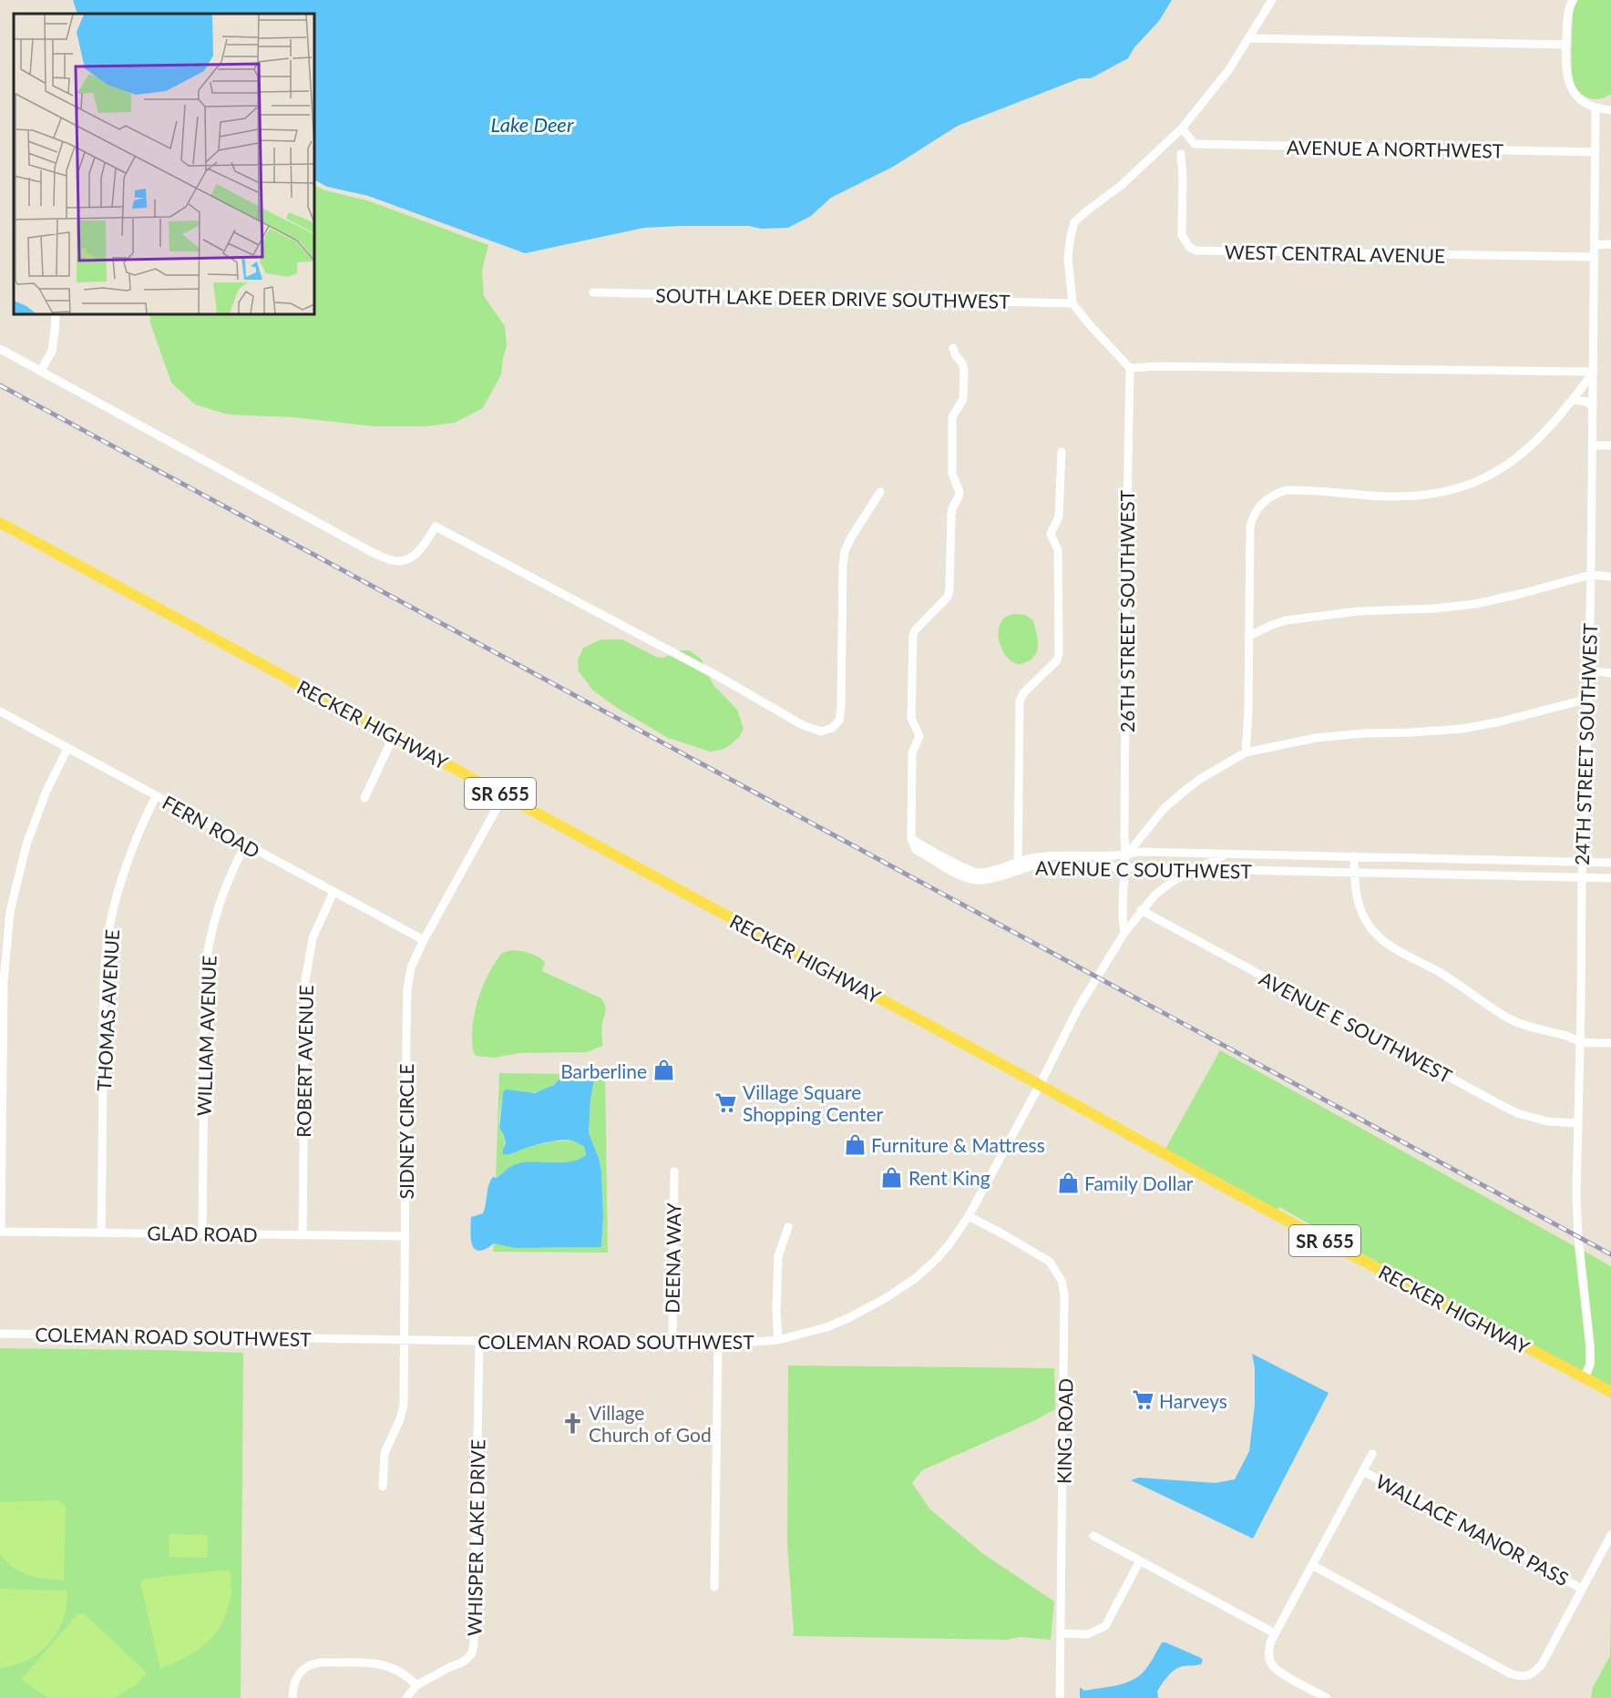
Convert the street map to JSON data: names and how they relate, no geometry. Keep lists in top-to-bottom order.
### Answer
{
  "streets": {
    "main road": ["RECKER HIGHWAY", "SR 655"],
    "street": [
      "AVENUE A NORTHWEST",
      "WEST CENTRAL AVENUE",
      "SOUTH LAKE DEER DRIVE SOUTHWEST",
      "26TH STREET SOUTHWEST",
      "24TH STREET SOUTHWEST",
      "FERN ROAD",
      "AVENUE C SOUTHWEST",
      "THOMAS AVENUE",
      "AVENUE E SOUTHWEST",
      "WILLIAM AVENUE",
      "ROBERT AVENUE",
      "SIDNEY CIRCLE",
      "GLAD ROAD",
      "DEENA WAY",
      "COLEMAN ROAD SOUTHWEST",
      "KING ROAD",
      "WALLACE MANOR PASS",
      "WHISPER LAKE DRIVE"
    ]
  },
  "crossings": [
    ["AVENUE A NORTHWEST", "24TH STREET SOUTHWEST"],
    ["WEST CENTRAL AVENUE", "24TH STREET SOUTHWEST"],
    ["26TH STREET SOUTHWEST", "AVENUE C SOUTHWEST"],
    ["RECKER HIGHWAY", "24TH STREET SOUTHWEST"],
    ["RECKER HIGHWAY", "SIDNEY CIRCLE"],
    ["RECKER HIGHWAY", "COLEMAN ROAD SOUTHWEST"],
    ["24TH STREET SOUTHWEST", "AVENUE C SOUTHWEST"],
    ["24TH STREET SOUTHWEST", "AVENUE E SOUTHWEST"],
    ["FERN ROAD", "THOMAS AVENUE"],
    ["FERN ROAD", "WILLIAM AVENUE"],
    ["FERN ROAD", "ROBERT AVENUE"],
    ["FERN ROAD", "SIDNEY CIRCLE"],
    ["AVENUE C SOUTHWEST", "COLEMAN ROAD SOUTHWEST"],
    ["THOMAS AVENUE", "GLAD ROAD"],
    ["AVENUE E SOUTHWEST", "COLEMAN ROAD SOUTHWEST"],
    ["WILLIAM AVENUE", "GLAD ROAD"],
    ["ROBERT AVENUE", "GLAD ROAD"],
    ["SIDNEY CIRCLE", "GLAD ROAD"],
    ["SIDNEY CIRCLE", "COLEMAN ROAD SOUTHWEST"],
    ["DEENA WAY", "COLEMAN ROAD SOUTHWEST"],
    ["COLEMAN ROAD SOUTHWEST", "KING ROAD"],
    ["COLEMAN ROAD SOUTHWEST", "WHISPER LAKE DRIVE"]
  ],
  "water": ["Lake Deer"],
  "places": {
    "shop": [
      "Barberline",
      "Furniture & Mattress",
      "Rent King",
      "Family Dollar"
    ],
    "supermarket": ["Village Square Shopping Center", "Harveys"],
    "church": ["Village Church of God"]
  }
}
